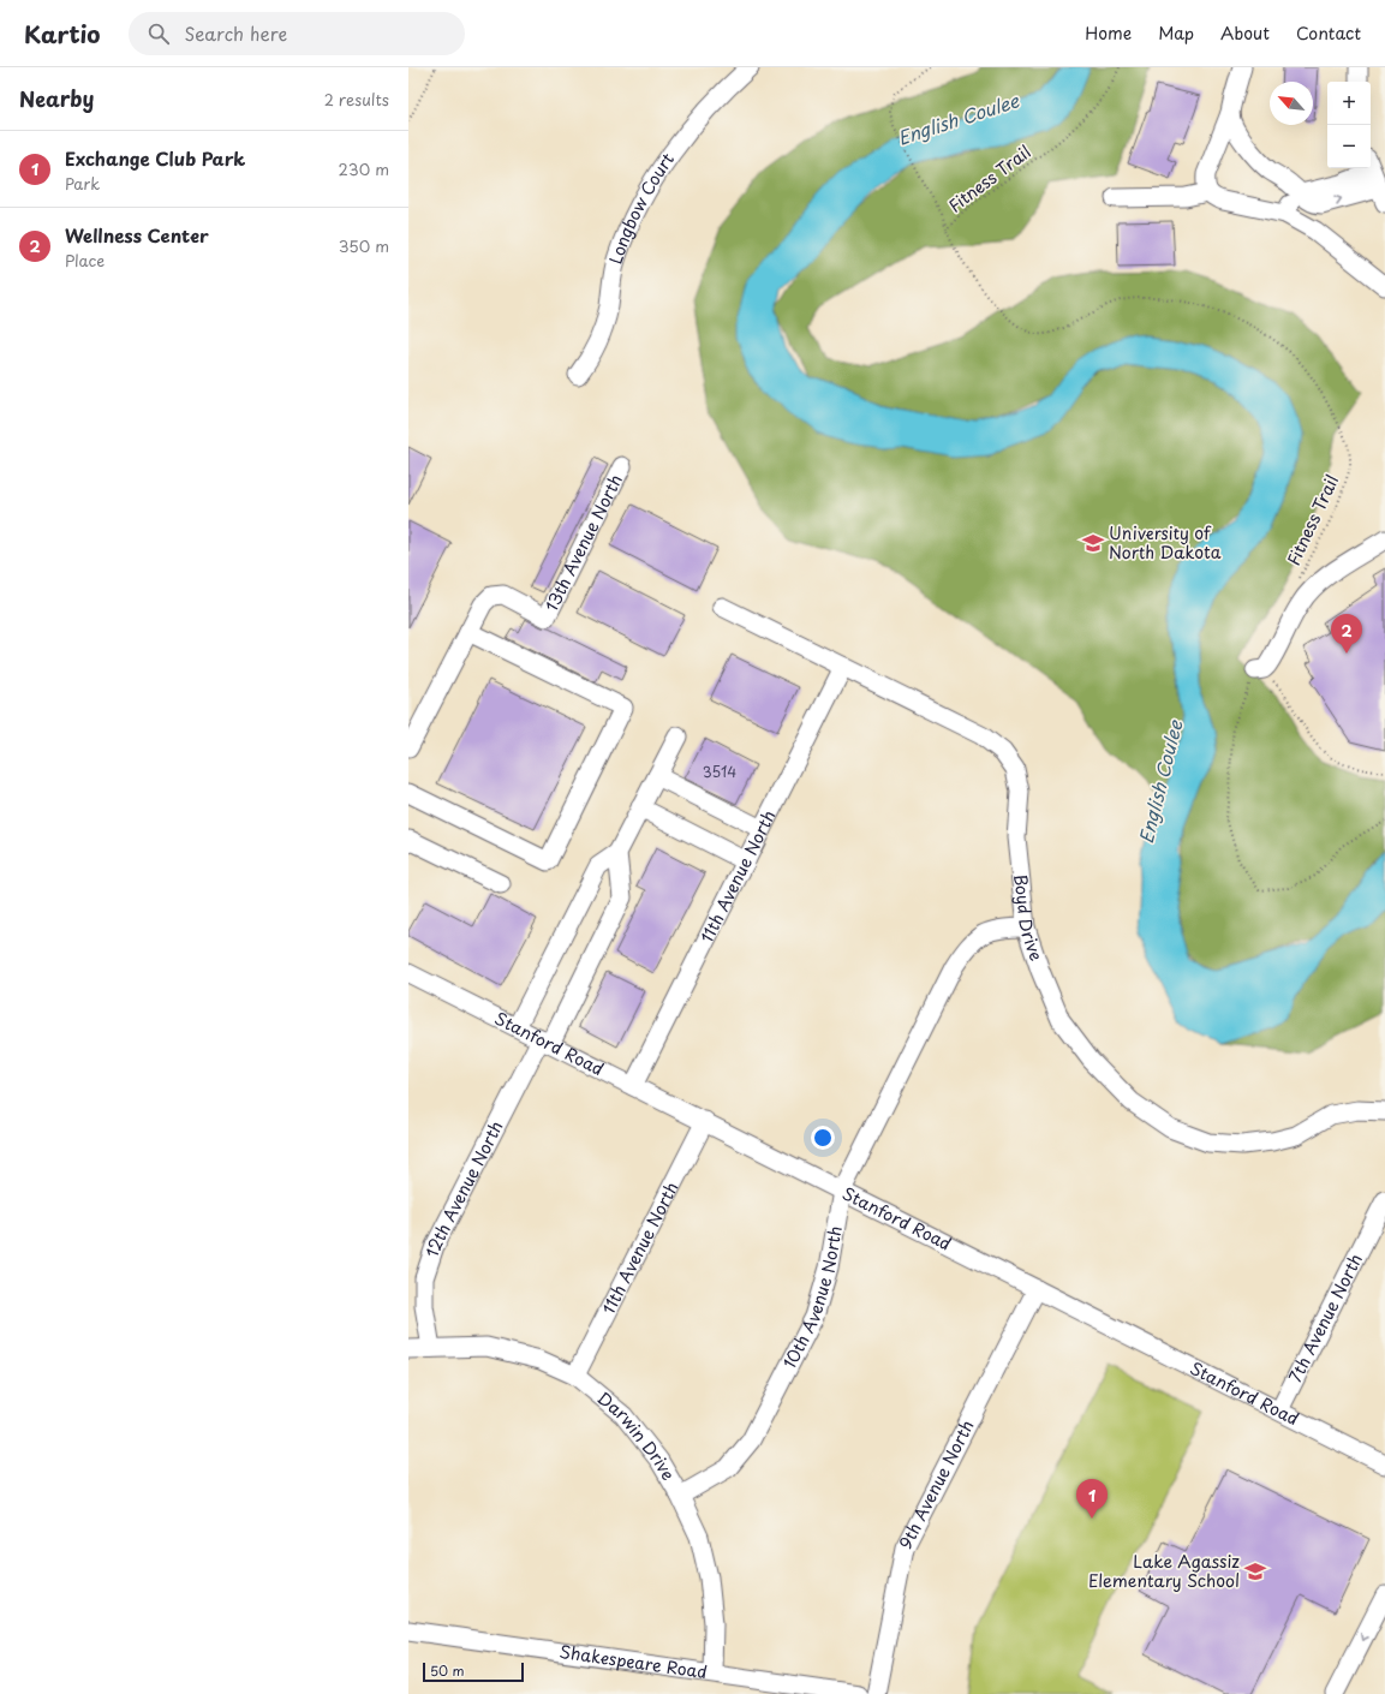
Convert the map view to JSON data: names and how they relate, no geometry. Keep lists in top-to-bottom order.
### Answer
{
  "streets": {
    "street": [
      "Longbow Court",
      "13th Avenue North",
      "11th Avenue North",
      "Boyd Drive",
      "Stanford Road",
      "12th Avenue North",
      "10th Avenue North",
      "7th Avenue North",
      "Darwin Drive",
      "9th Avenue North",
      "Shakespeare Road"
    ],
    "path": ["Fitness Trail"]
  },
  "crossings": [
    ["11th Avenue North", "Boyd Drive"],
    ["11th Avenue North", "Stanford Road"],
    ["11th Avenue North", "Darwin Drive"],
    ["Boyd Drive", "10th Avenue North"],
    ["Stanford Road", "12th Avenue North"],
    ["Stanford Road", "10th Avenue North"],
    ["Stanford Road", "7th Avenue North"],
    ["Stanford Road", "9th Avenue North"],
    ["12th Avenue North", "Darwin Drive"],
    ["10th Avenue North", "Darwin Drive"],
    ["Darwin Drive", "Shakespeare Road"]
  ],
  "water": ["English Coulee"],
  "places": {
    "school or university": ["University of North Dakota", "Lake Agassiz Elementary School"]
  },
  "house_numbers": ["3514"],
  "scale_bar": "50 m",
  "north": "top left",
  "page": {
    "header": "Kartio",
    "search": "Search here",
    "nav": [
      "Home",
      "Map",
      "About",
      "Contact"
    ],
    "heading": ["Nearby", "2 results"],
    "map_buttons": ["+", "−"],
    "list": [
      {
        "mark": "1",
        "name": "Exchange Club Park",
        "note": "Park",
        "value": "230 m"
      },
      {
        "mark": "2",
        "name": "Wellness Center",
        "note": "Place",
        "value": "350 m"
      }
    ],
    "pins": ["2", "1"],
    "scale": "50 m"
  }
}
